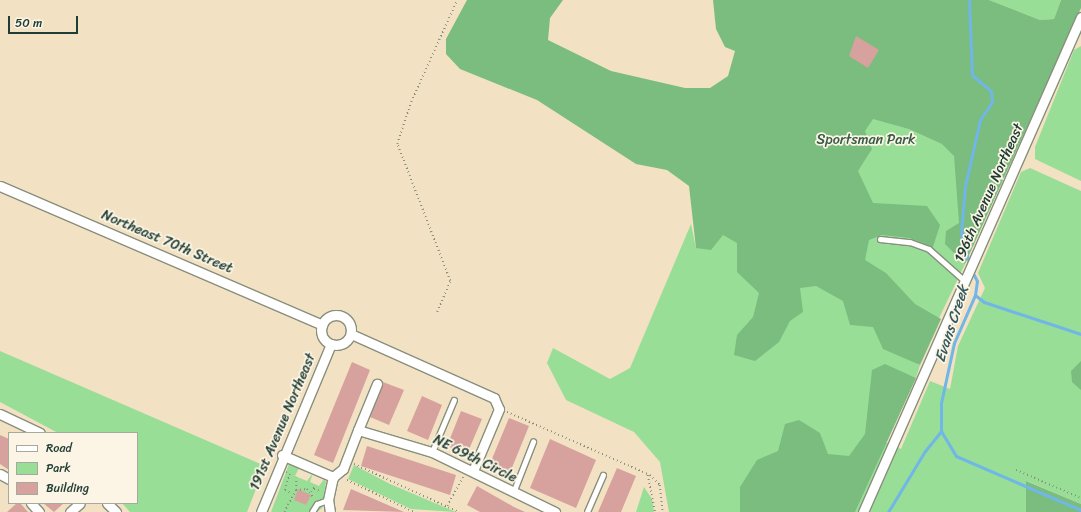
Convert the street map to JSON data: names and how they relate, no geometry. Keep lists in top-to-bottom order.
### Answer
{
  "streets": {
    "street": [
      "196th Avenue Northeast",
      "Northeast 70th Street",
      "191st Avenue Northeast",
      "NE 69th Circle"
    ]
  },
  "crossings": [
    ["Northeast 70th Street", "191st Avenue Northeast"]
  ],
  "water": ["Evans Creek"],
  "parks": ["Sportsman Park"],
  "legend": ["Road", "Park", "Building"],
  "scale_bar": "50 m"
}
